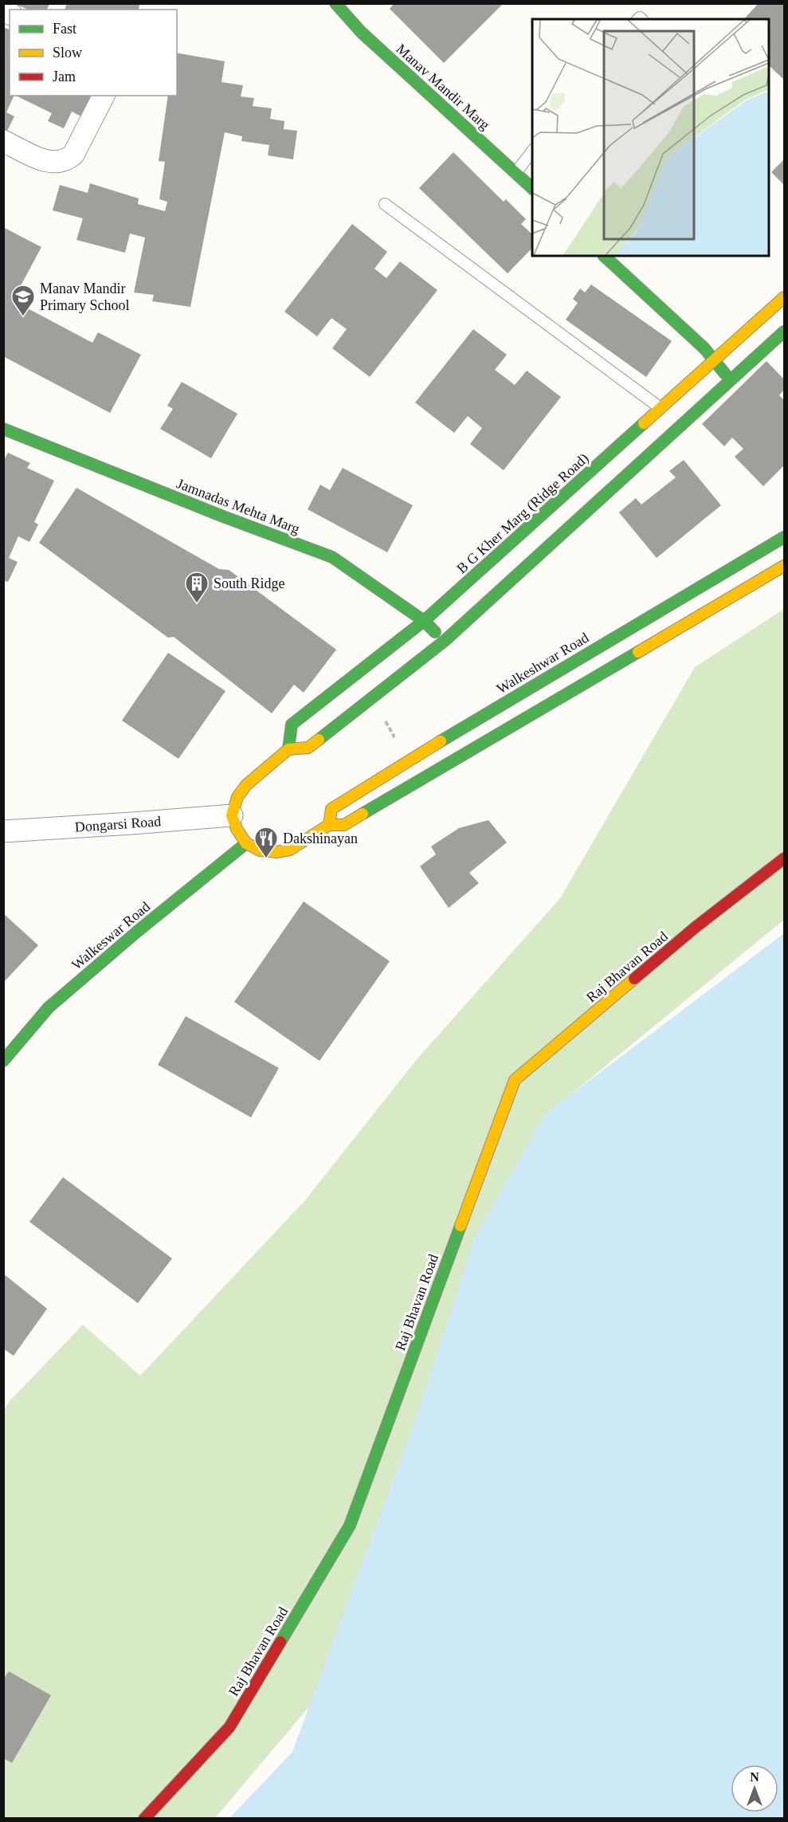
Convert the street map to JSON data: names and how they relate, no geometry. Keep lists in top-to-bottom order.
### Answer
{
  "streets": {
    "main road": [
      "Manav Mandir Marg",
      "Jamnadas Mehta Marg",
      "B G Kher Marg (Ridge Road)",
      "Walkeshwar Road",
      "Walkeswar Road",
      "Raj Bhavan Road"
    ],
    "street": ["Dongarsi Road"]
  },
  "crossings": [
    ["Jamnadas Mehta Marg", "B G Kher Marg (Ridge Road)"]
  ],
  "places": {
    "school or university": ["Manav Mandir Primary School"],
    "building": ["South Ridge"],
    "restaurant": ["Dakshinayan"]
  },
  "legend": ["Fast", "Slow", "Jam"],
  "north": "top"
}
